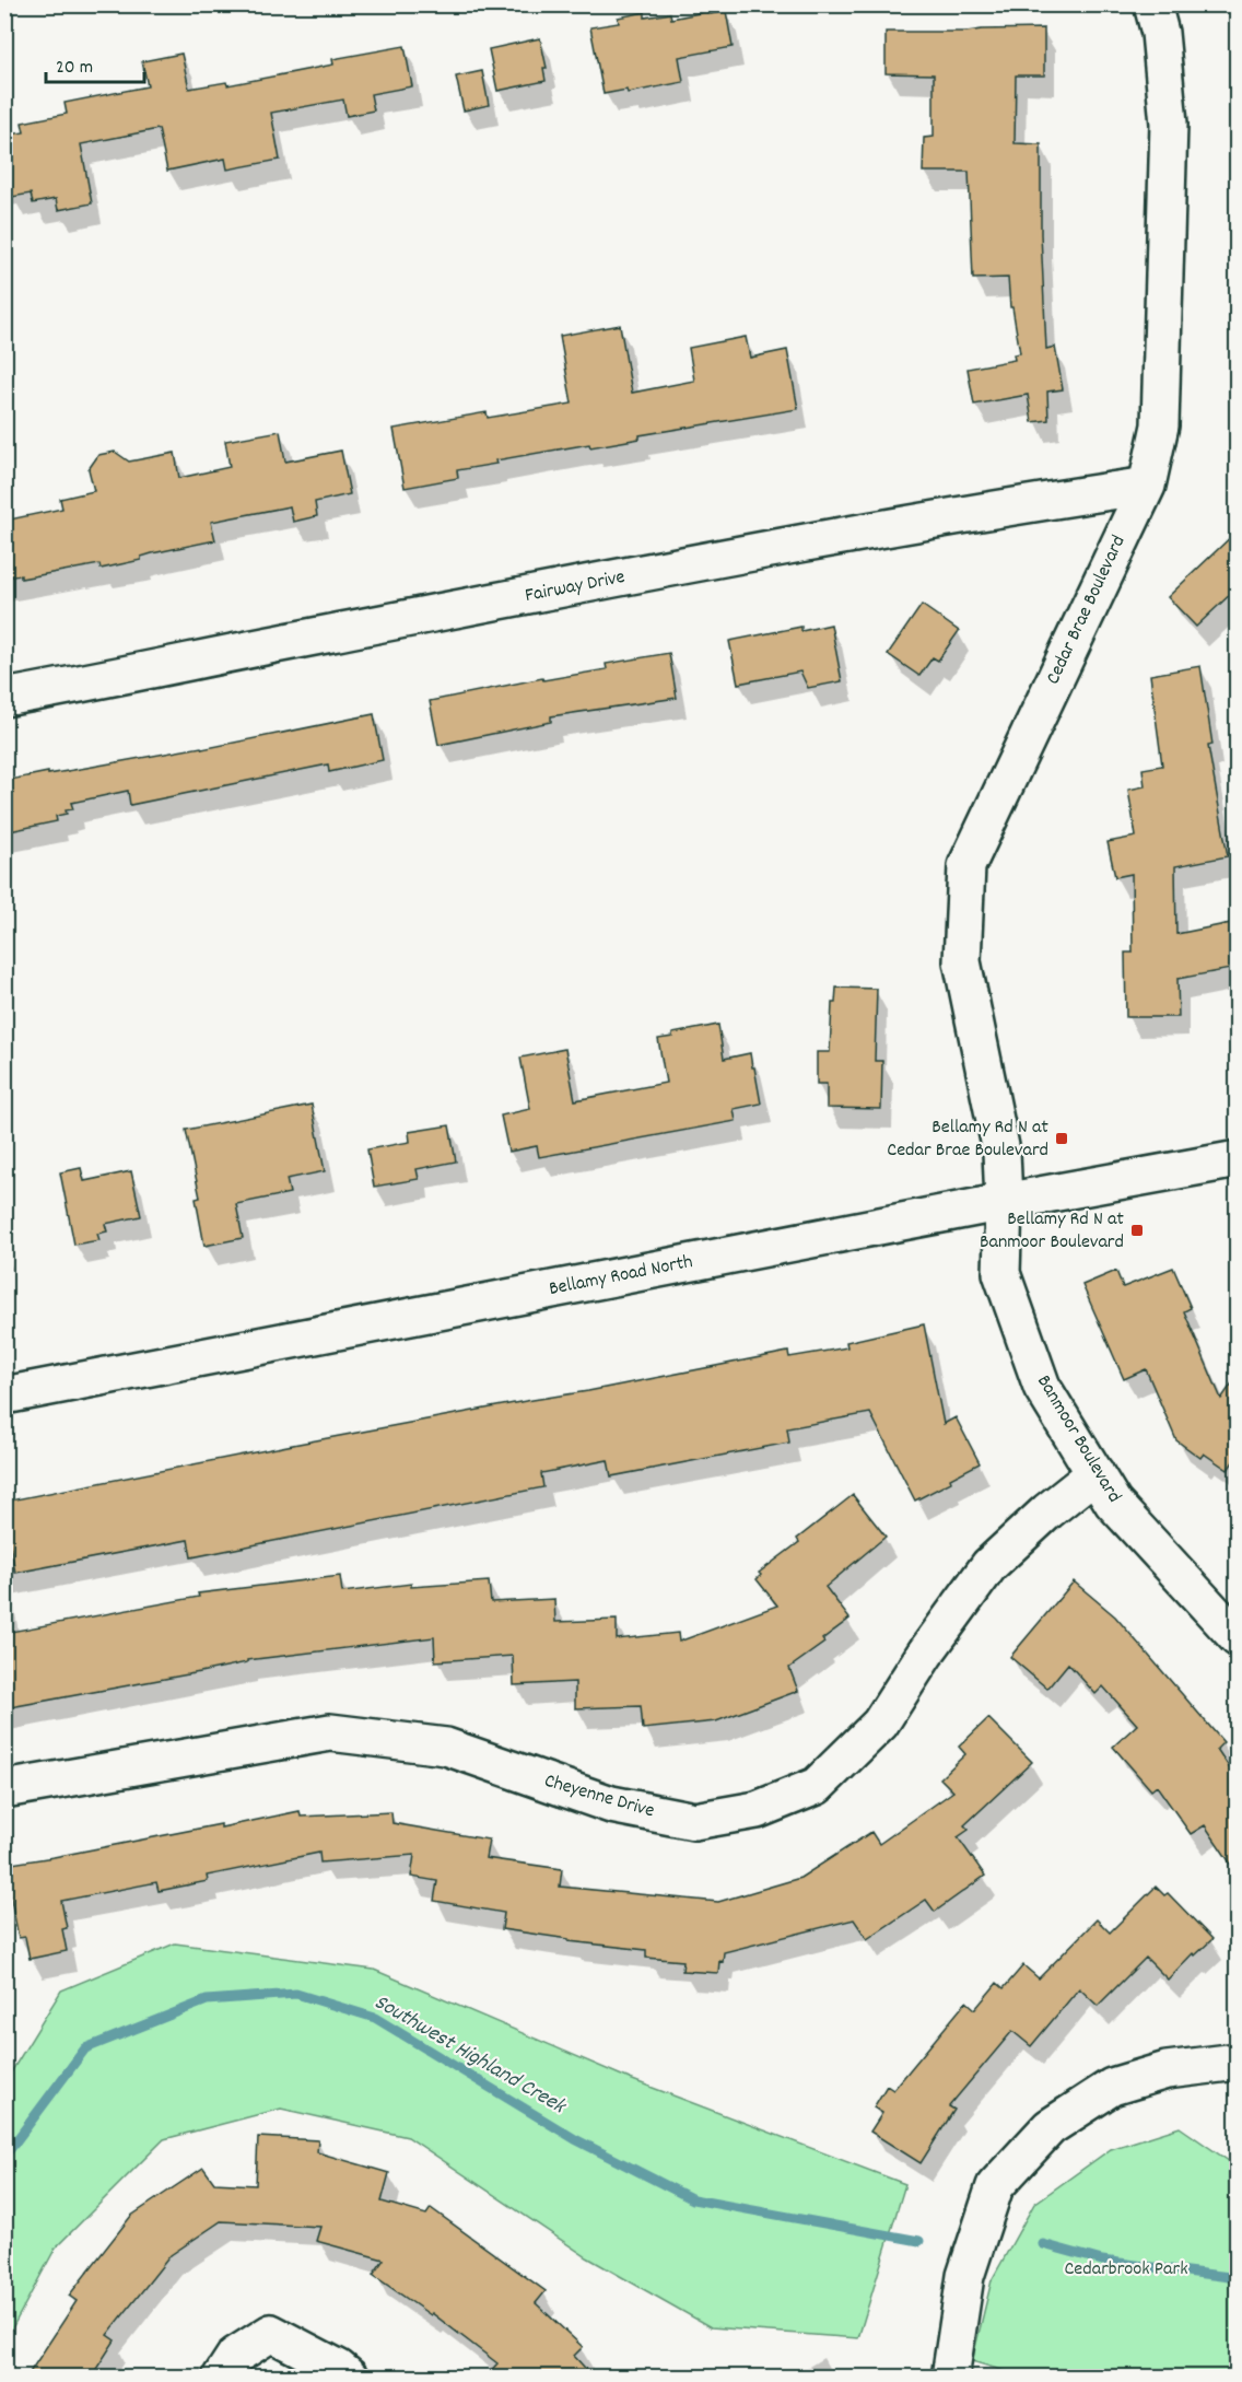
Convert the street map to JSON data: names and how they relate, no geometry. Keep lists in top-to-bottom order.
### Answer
{
  "streets": {
    "street": [
      "Fairway Drive",
      "Cedar Brae Boulevard",
      "Bellamy Road North",
      "Banmoor Boulevard",
      "Cheyenne Drive"
    ]
  },
  "crossings": [
    ["Fairway Drive", "Cedar Brae Boulevard"],
    ["Cedar Brae Boulevard", "Bellamy Road North"],
    ["Cedar Brae Boulevard", "Banmoor Boulevard"],
    ["Bellamy Road North", "Banmoor Boulevard"],
    ["Banmoor Boulevard", "Cheyenne Drive"]
  ],
  "water": ["Southwest Highland Creek"],
  "parks": ["Cedarbrook Park"],
  "places": {
    "transit": ["Bellamy Rd N at Cedar Brae Boulevard", "Bellamy Rd N at Banmoor Boulevard"]
  },
  "scale_bar": "20 m"
}
